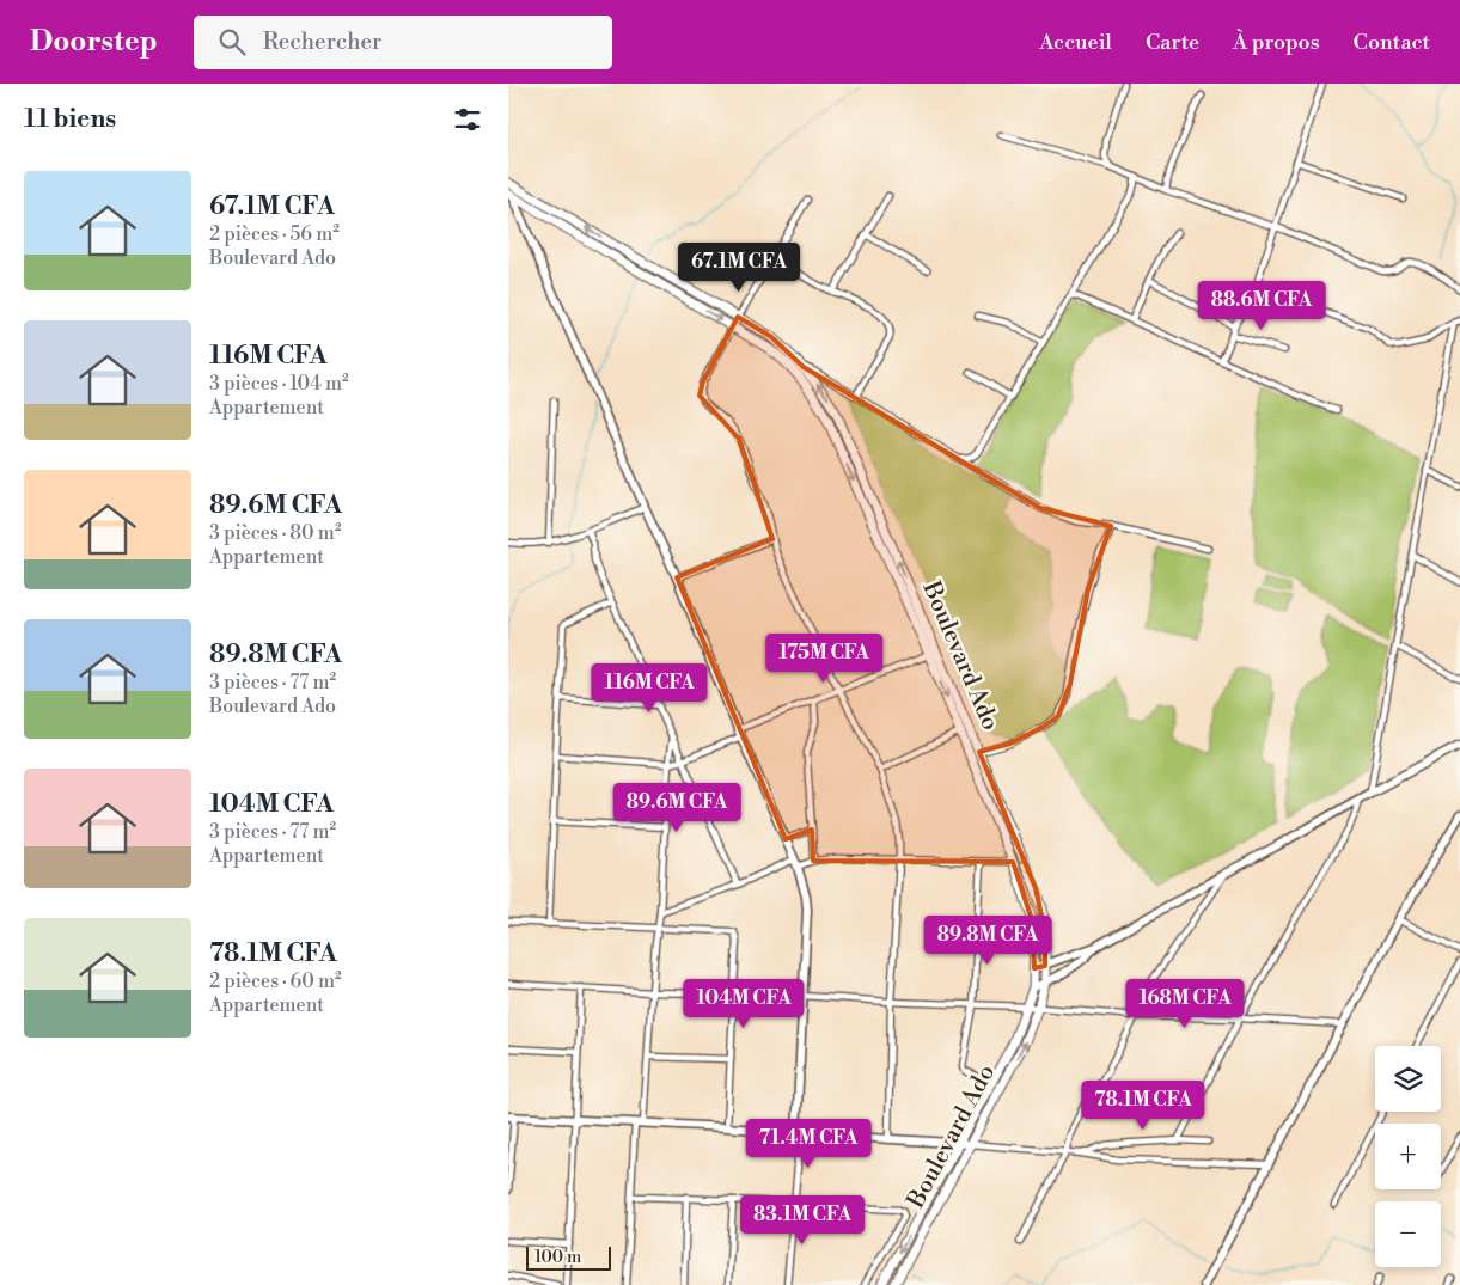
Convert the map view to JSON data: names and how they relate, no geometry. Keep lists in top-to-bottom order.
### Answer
{
  "streets": {
    "main road": ["Boulevard Ado"]
  },
  "scale_bar": "100 m",
  "page": {
    "header": "Doorstep",
    "search": "Rechercher",
    "nav": [
      "Accueil",
      "Carte",
      "À propos",
      "Contact"
    ],
    "heading": "11 biens",
    "list": [
      {
        "name": "67.1M CFA",
        "note": "2 pièces · 56 m² · Boulevard Ado"
      },
      {
        "name": "116M CFA",
        "note": "3 pièces · 104 m² · Appartement"
      },
      {
        "name": "89.6M CFA",
        "note": "3 pièces · 80 m² · Appartement"
      },
      {
        "name": "89.8M CFA",
        "note": "3 pièces · 77 m² · Boulevard Ado"
      },
      {
        "name": "104M CFA",
        "note": "3 pièces · 77 m² · Appartement"
      },
      {
        "name": "78.1M CFA",
        "note": "2 pièces · 60 m² · Appartement"
      }
    ],
    "price": [
      "67.1M CFA",
      "88.6M CFA",
      "175M CFA",
      "116M CFA",
      "89.6M CFA",
      "89.8M CFA",
      "104M CFA",
      "168M CFA",
      "78.1M CFA",
      "71.4M CFA",
      "83.1M CFA"
    ],
    "map_buttons": ["+", "−"],
    "scale": "100 m"
  }
}
